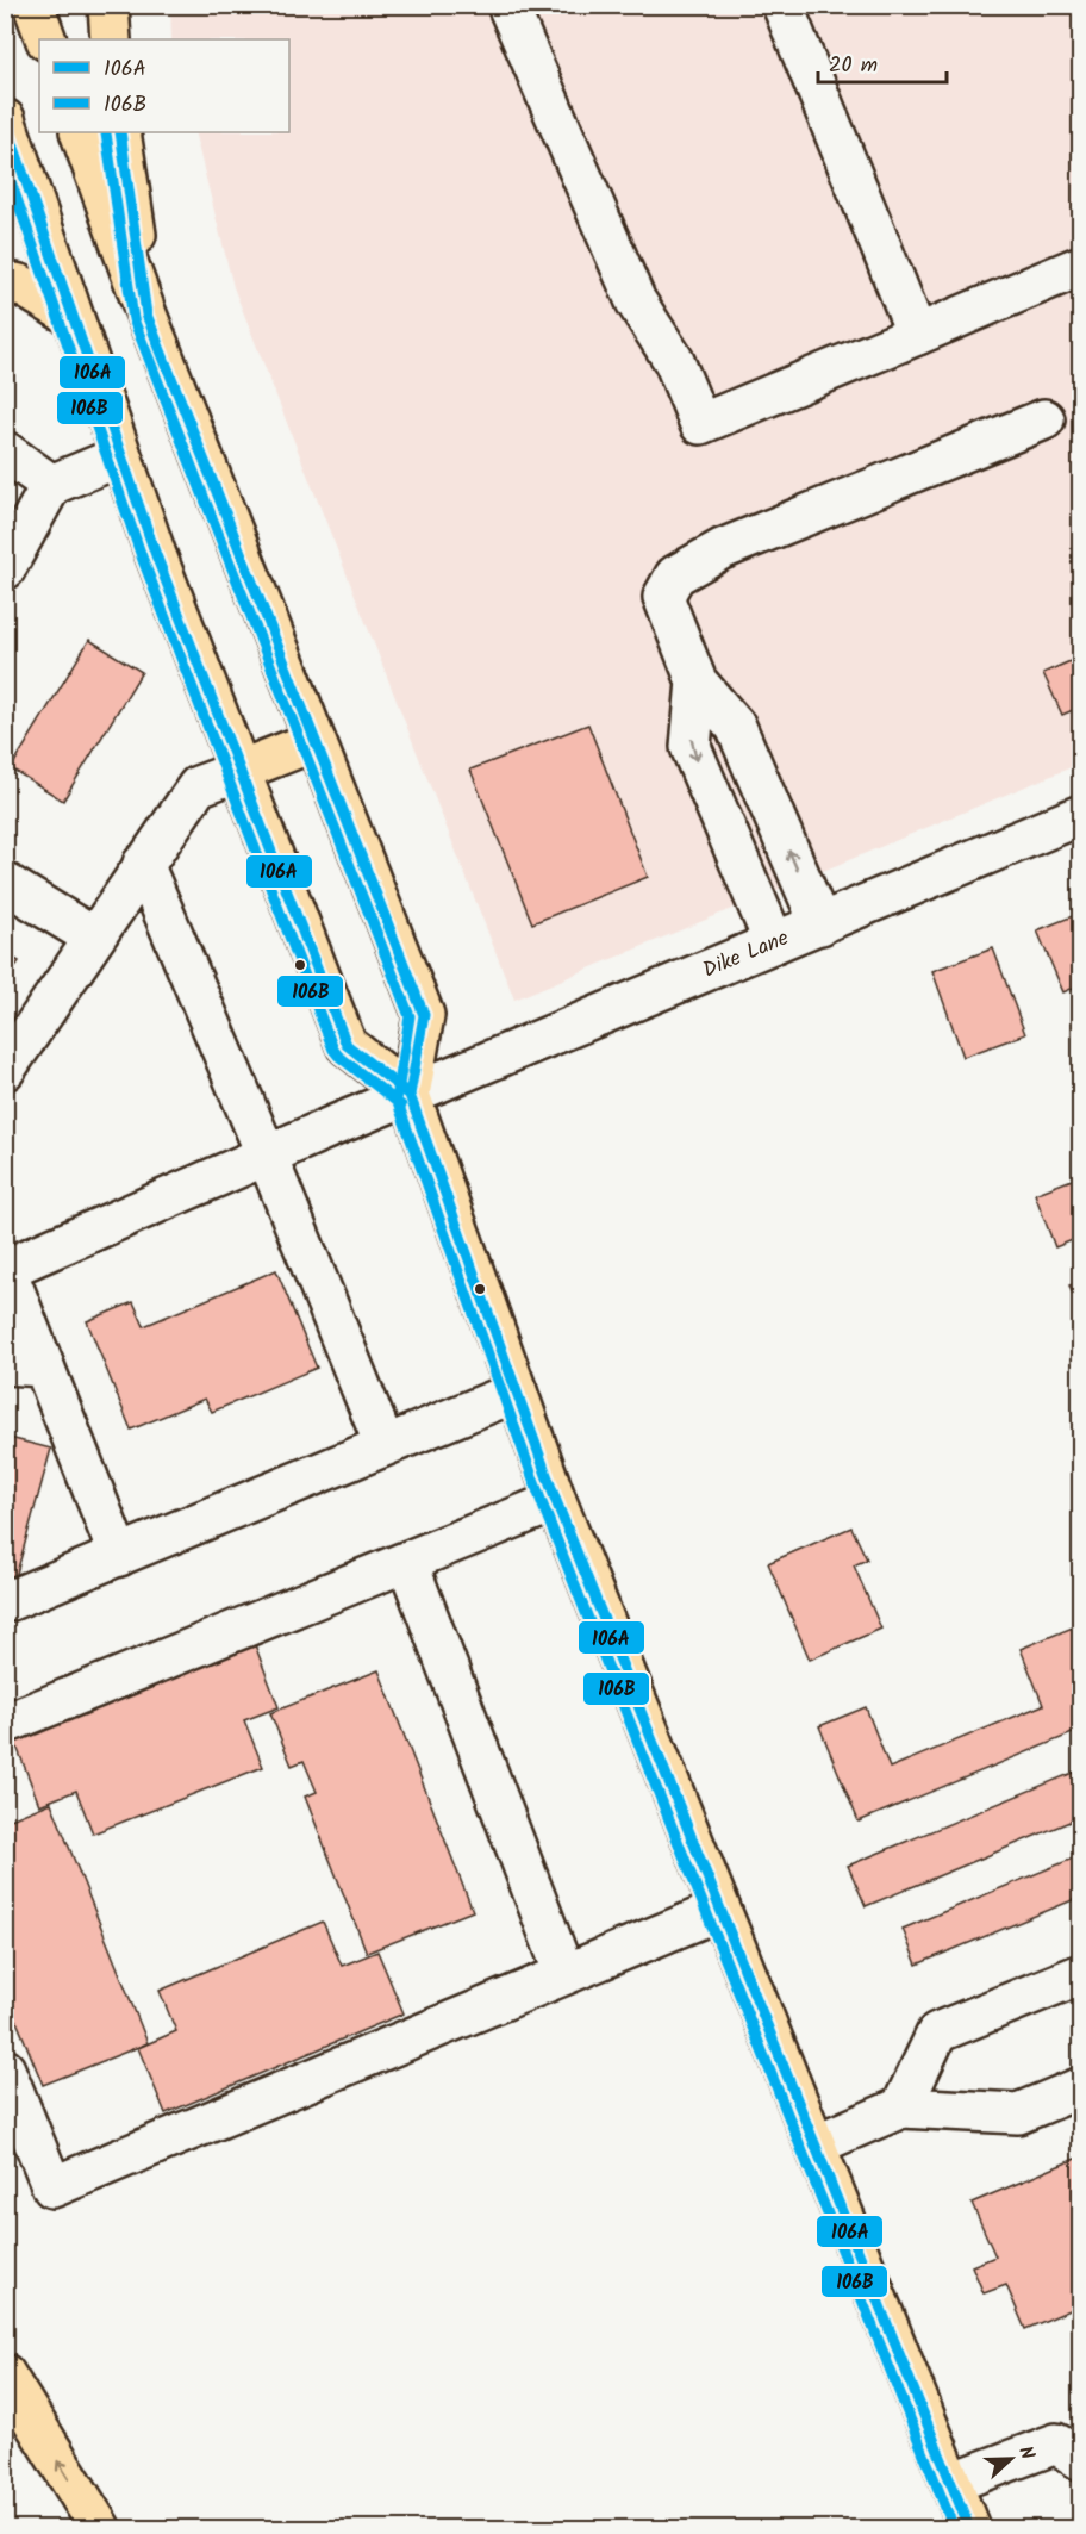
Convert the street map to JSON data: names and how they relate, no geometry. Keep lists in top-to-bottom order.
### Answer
{
  "streets": {
    "street": ["Dike Lane"]
  },
  "lines": ["transit line 106A", "transit line 106B"],
  "legend": ["106A", "106B"],
  "scale_bar": "20 m",
  "north": "right"
}
